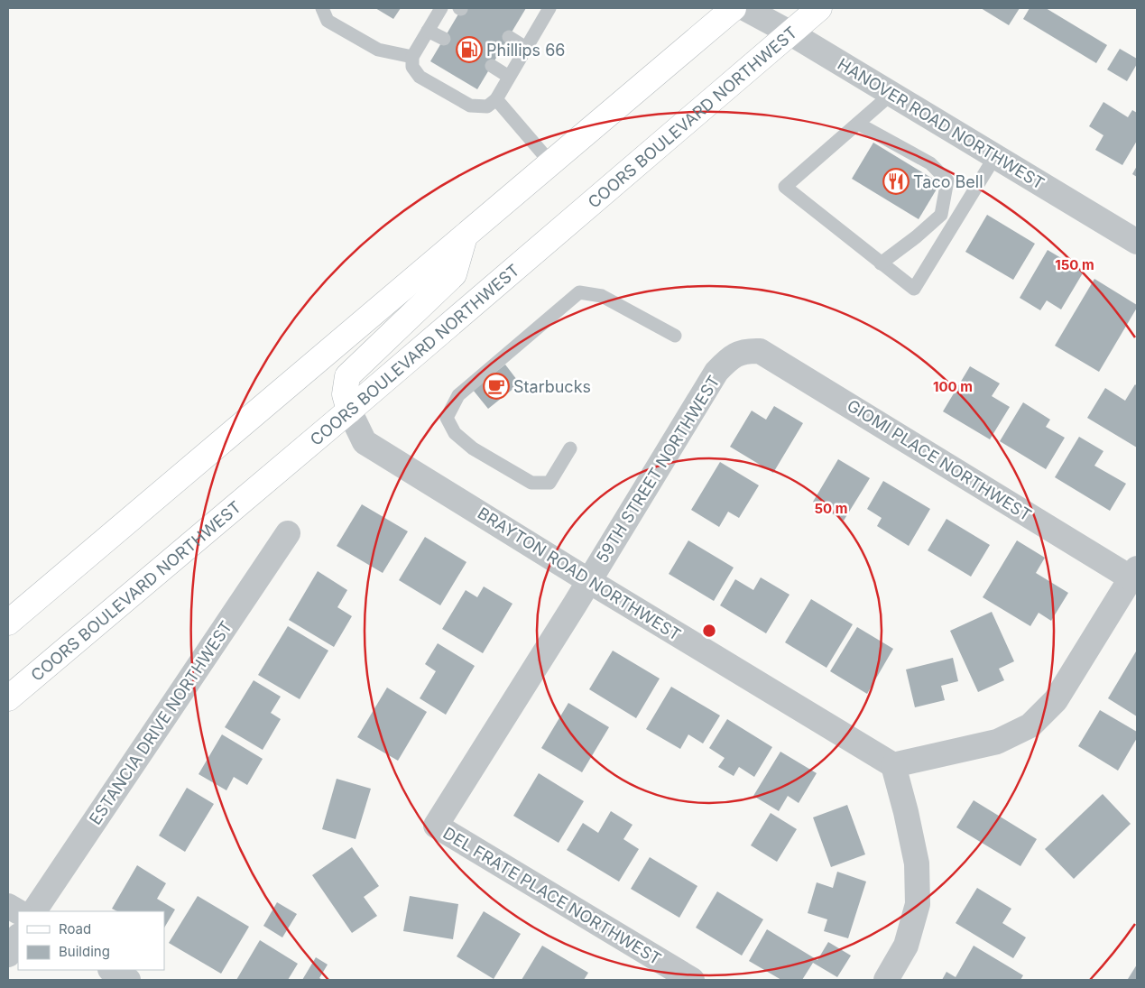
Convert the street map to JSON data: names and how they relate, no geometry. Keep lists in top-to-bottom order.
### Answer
{
  "streets": {
    "main road": ["COORS BOULEVARD NORTHWEST"],
    "street": [
      "HANOVER ROAD NORTHWEST",
      "GIOMI PLACE NORTHWEST",
      "59TH STREET NORTHWEST",
      "BRAYTON ROAD NORTHWEST",
      "ESTANCIA DRIVE NORTHWEST",
      "DEL FRATE PLACE NORTHWEST"
    ]
  },
  "crossings": [
    ["COORS BOULEVARD NORTHWEST", "HANOVER ROAD NORTHWEST"],
    ["COORS BOULEVARD NORTHWEST", "BRAYTON ROAD NORTHWEST"],
    ["GIOMI PLACE NORTHWEST", "59TH STREET NORTHWEST"],
    ["59TH STREET NORTHWEST", "BRAYTON ROAD NORTHWEST"],
    ["59TH STREET NORTHWEST", "DEL FRATE PLACE NORTHWEST"]
  ],
  "places": {
    "fuel station": ["Phillips 66"],
    "restaurant": ["Taco Bell"],
    "cafe": ["Starbucks"]
  },
  "legend": ["Road", "Building"],
  "rings": ["150 m", "100 m", "50 m"]
}
